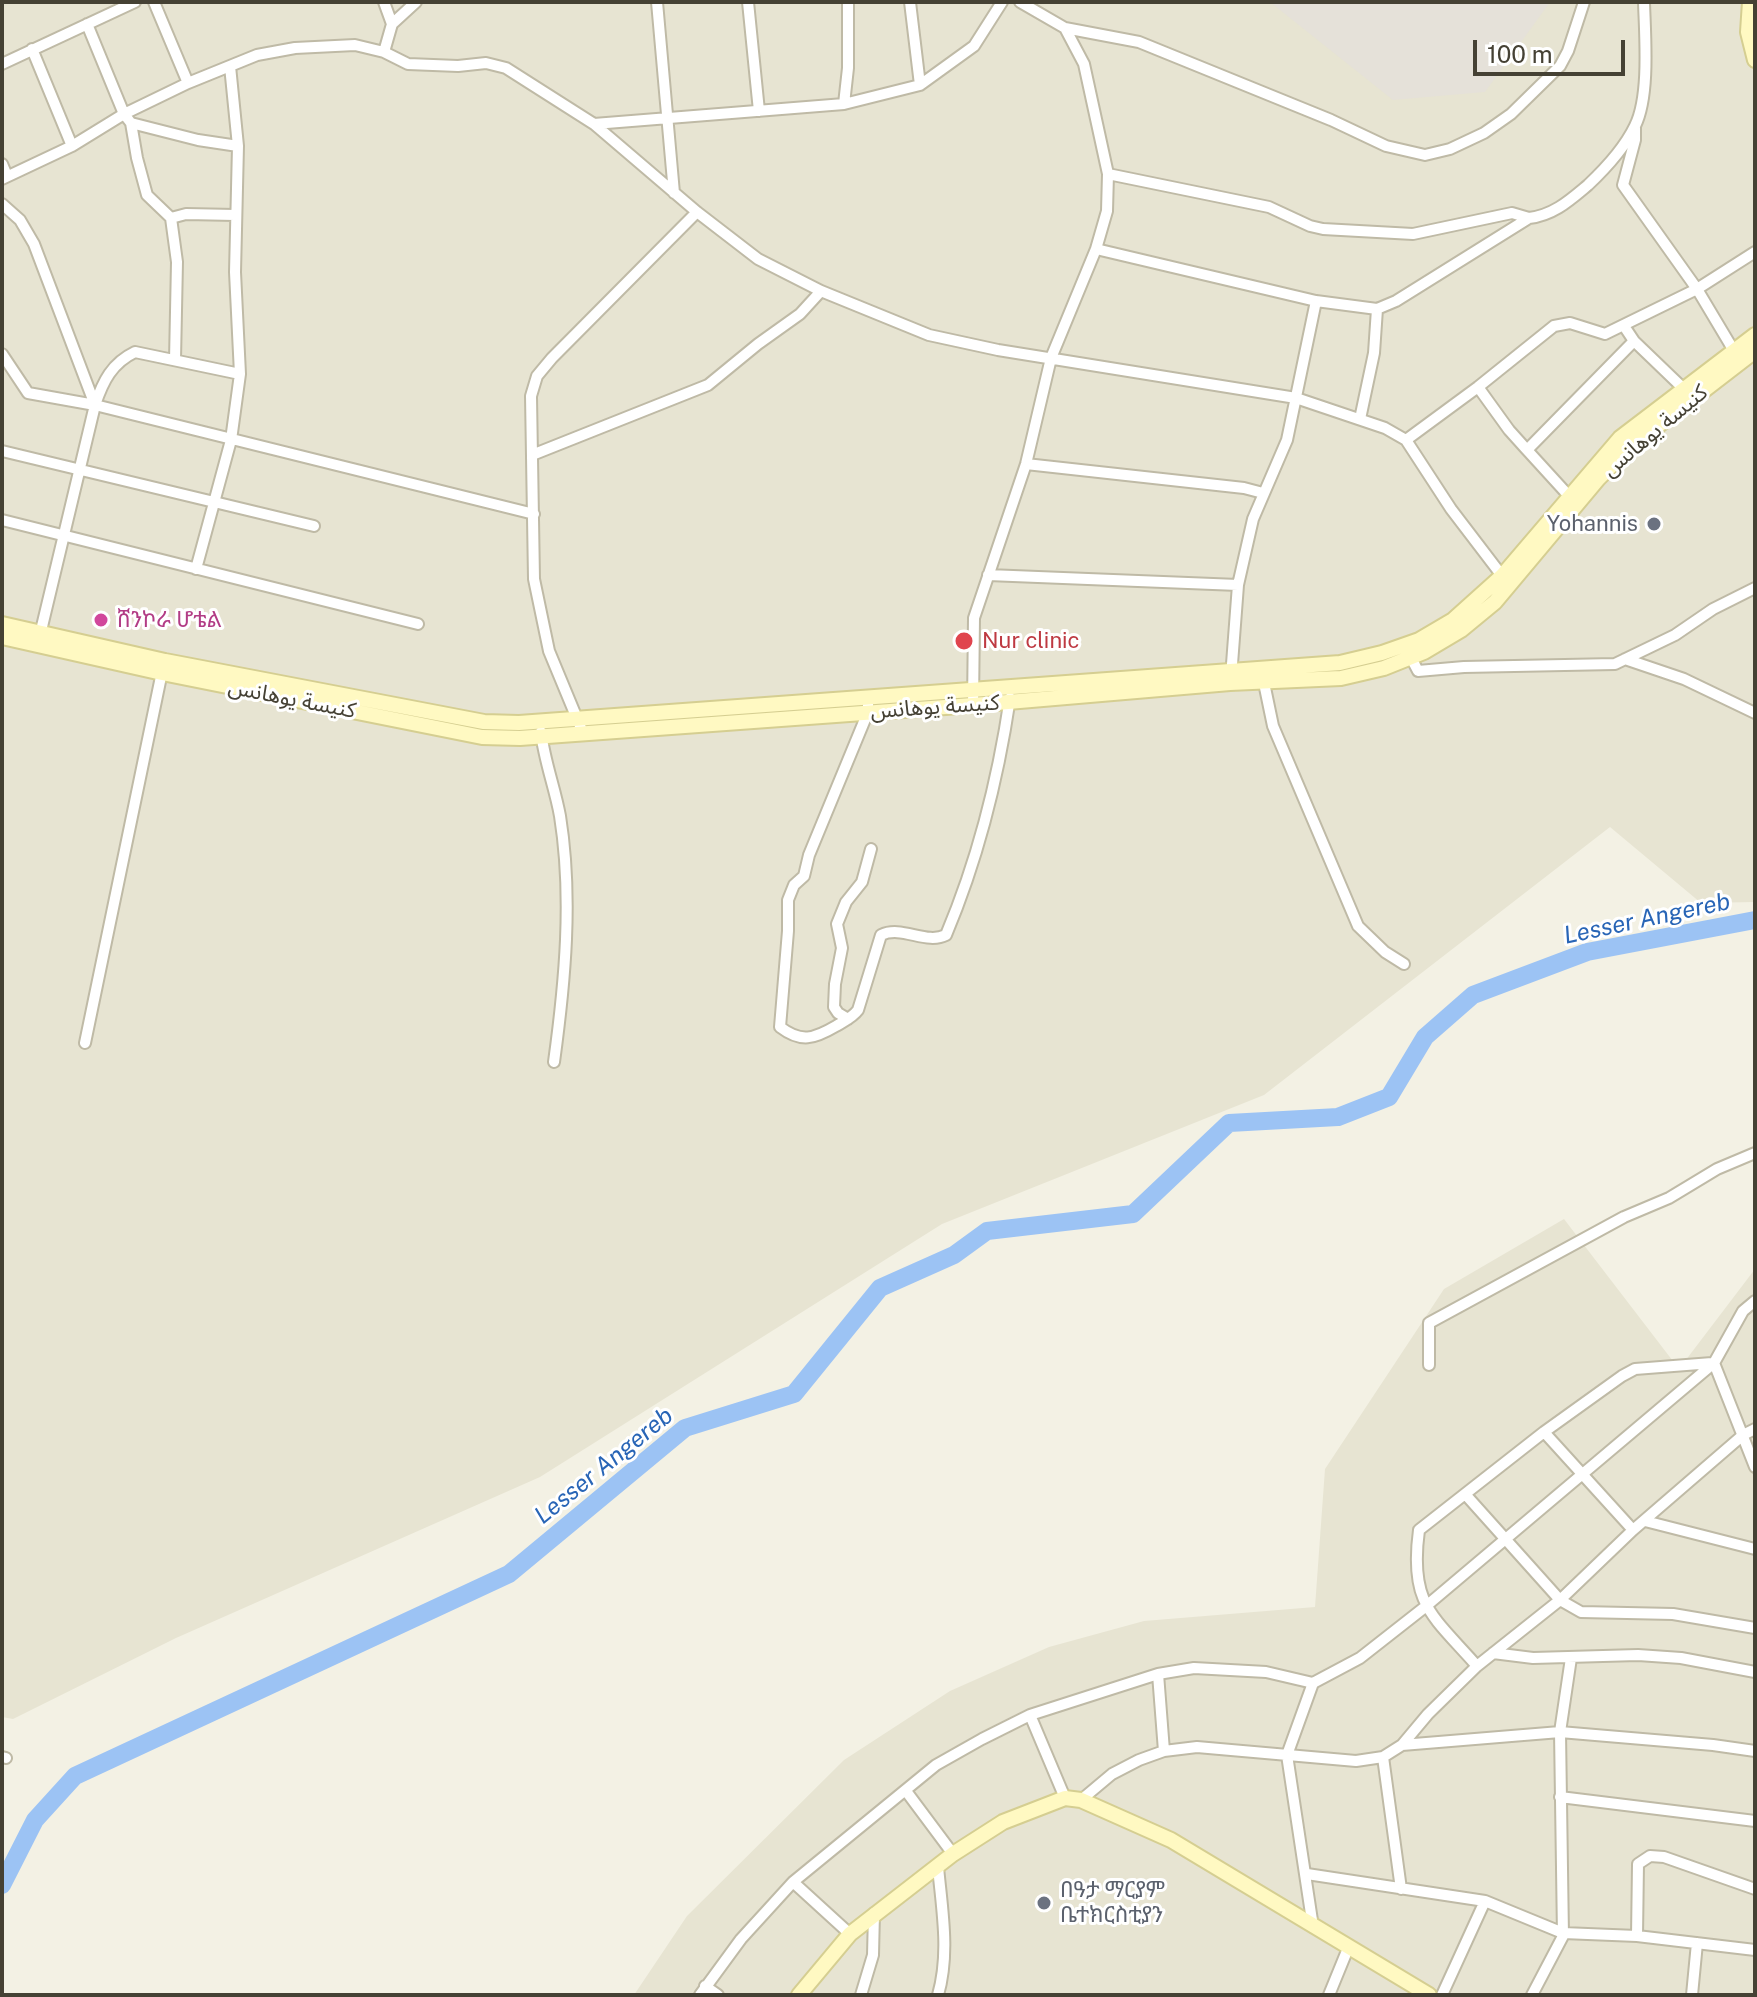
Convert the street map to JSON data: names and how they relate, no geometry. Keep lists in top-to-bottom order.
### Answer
{
  "streets": {
    "street": ["كنيسة يوهانس"]
  },
  "water": ["Lesser Angereb"],
  "places": [
    "Yohannis",
    "ሸንኮራ ሆቴል",
    "Nur clinic",
    "በዓታ ማርያም ቤተክርስቲያን"
  ],
  "scale_bar": "100 m"
}
